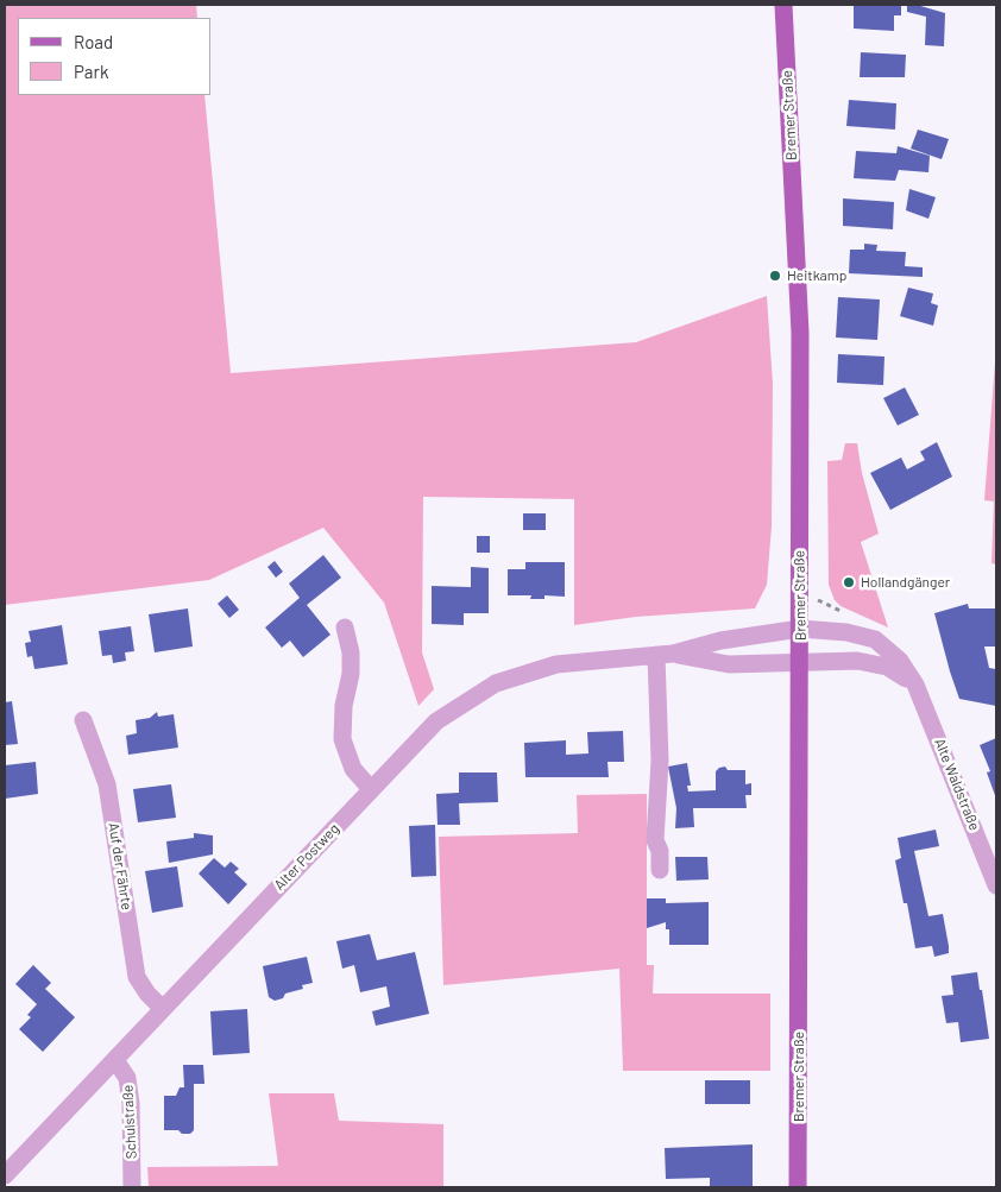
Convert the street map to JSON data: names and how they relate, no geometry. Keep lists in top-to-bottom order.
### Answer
{
  "streets": {
    "main road": ["Bremer Straße"],
    "street": [
      "Alte Waldstraße",
      "Alter Postweg",
      "Auf der Fährte",
      "Schulstraße"
    ]
  },
  "crossings": [
    ["Bremer Straße", "Alte Waldstraße"],
    ["Bremer Straße", "Alter Postweg"],
    ["Alte Waldstraße", "Alter Postweg"],
    ["Alter Postweg", "Auf der Fährte"],
    ["Alter Postweg", "Schulstraße"]
  ],
  "places": ["Heitkamp", "Hollandgänger"],
  "legend": ["Road", "Park"]
}
